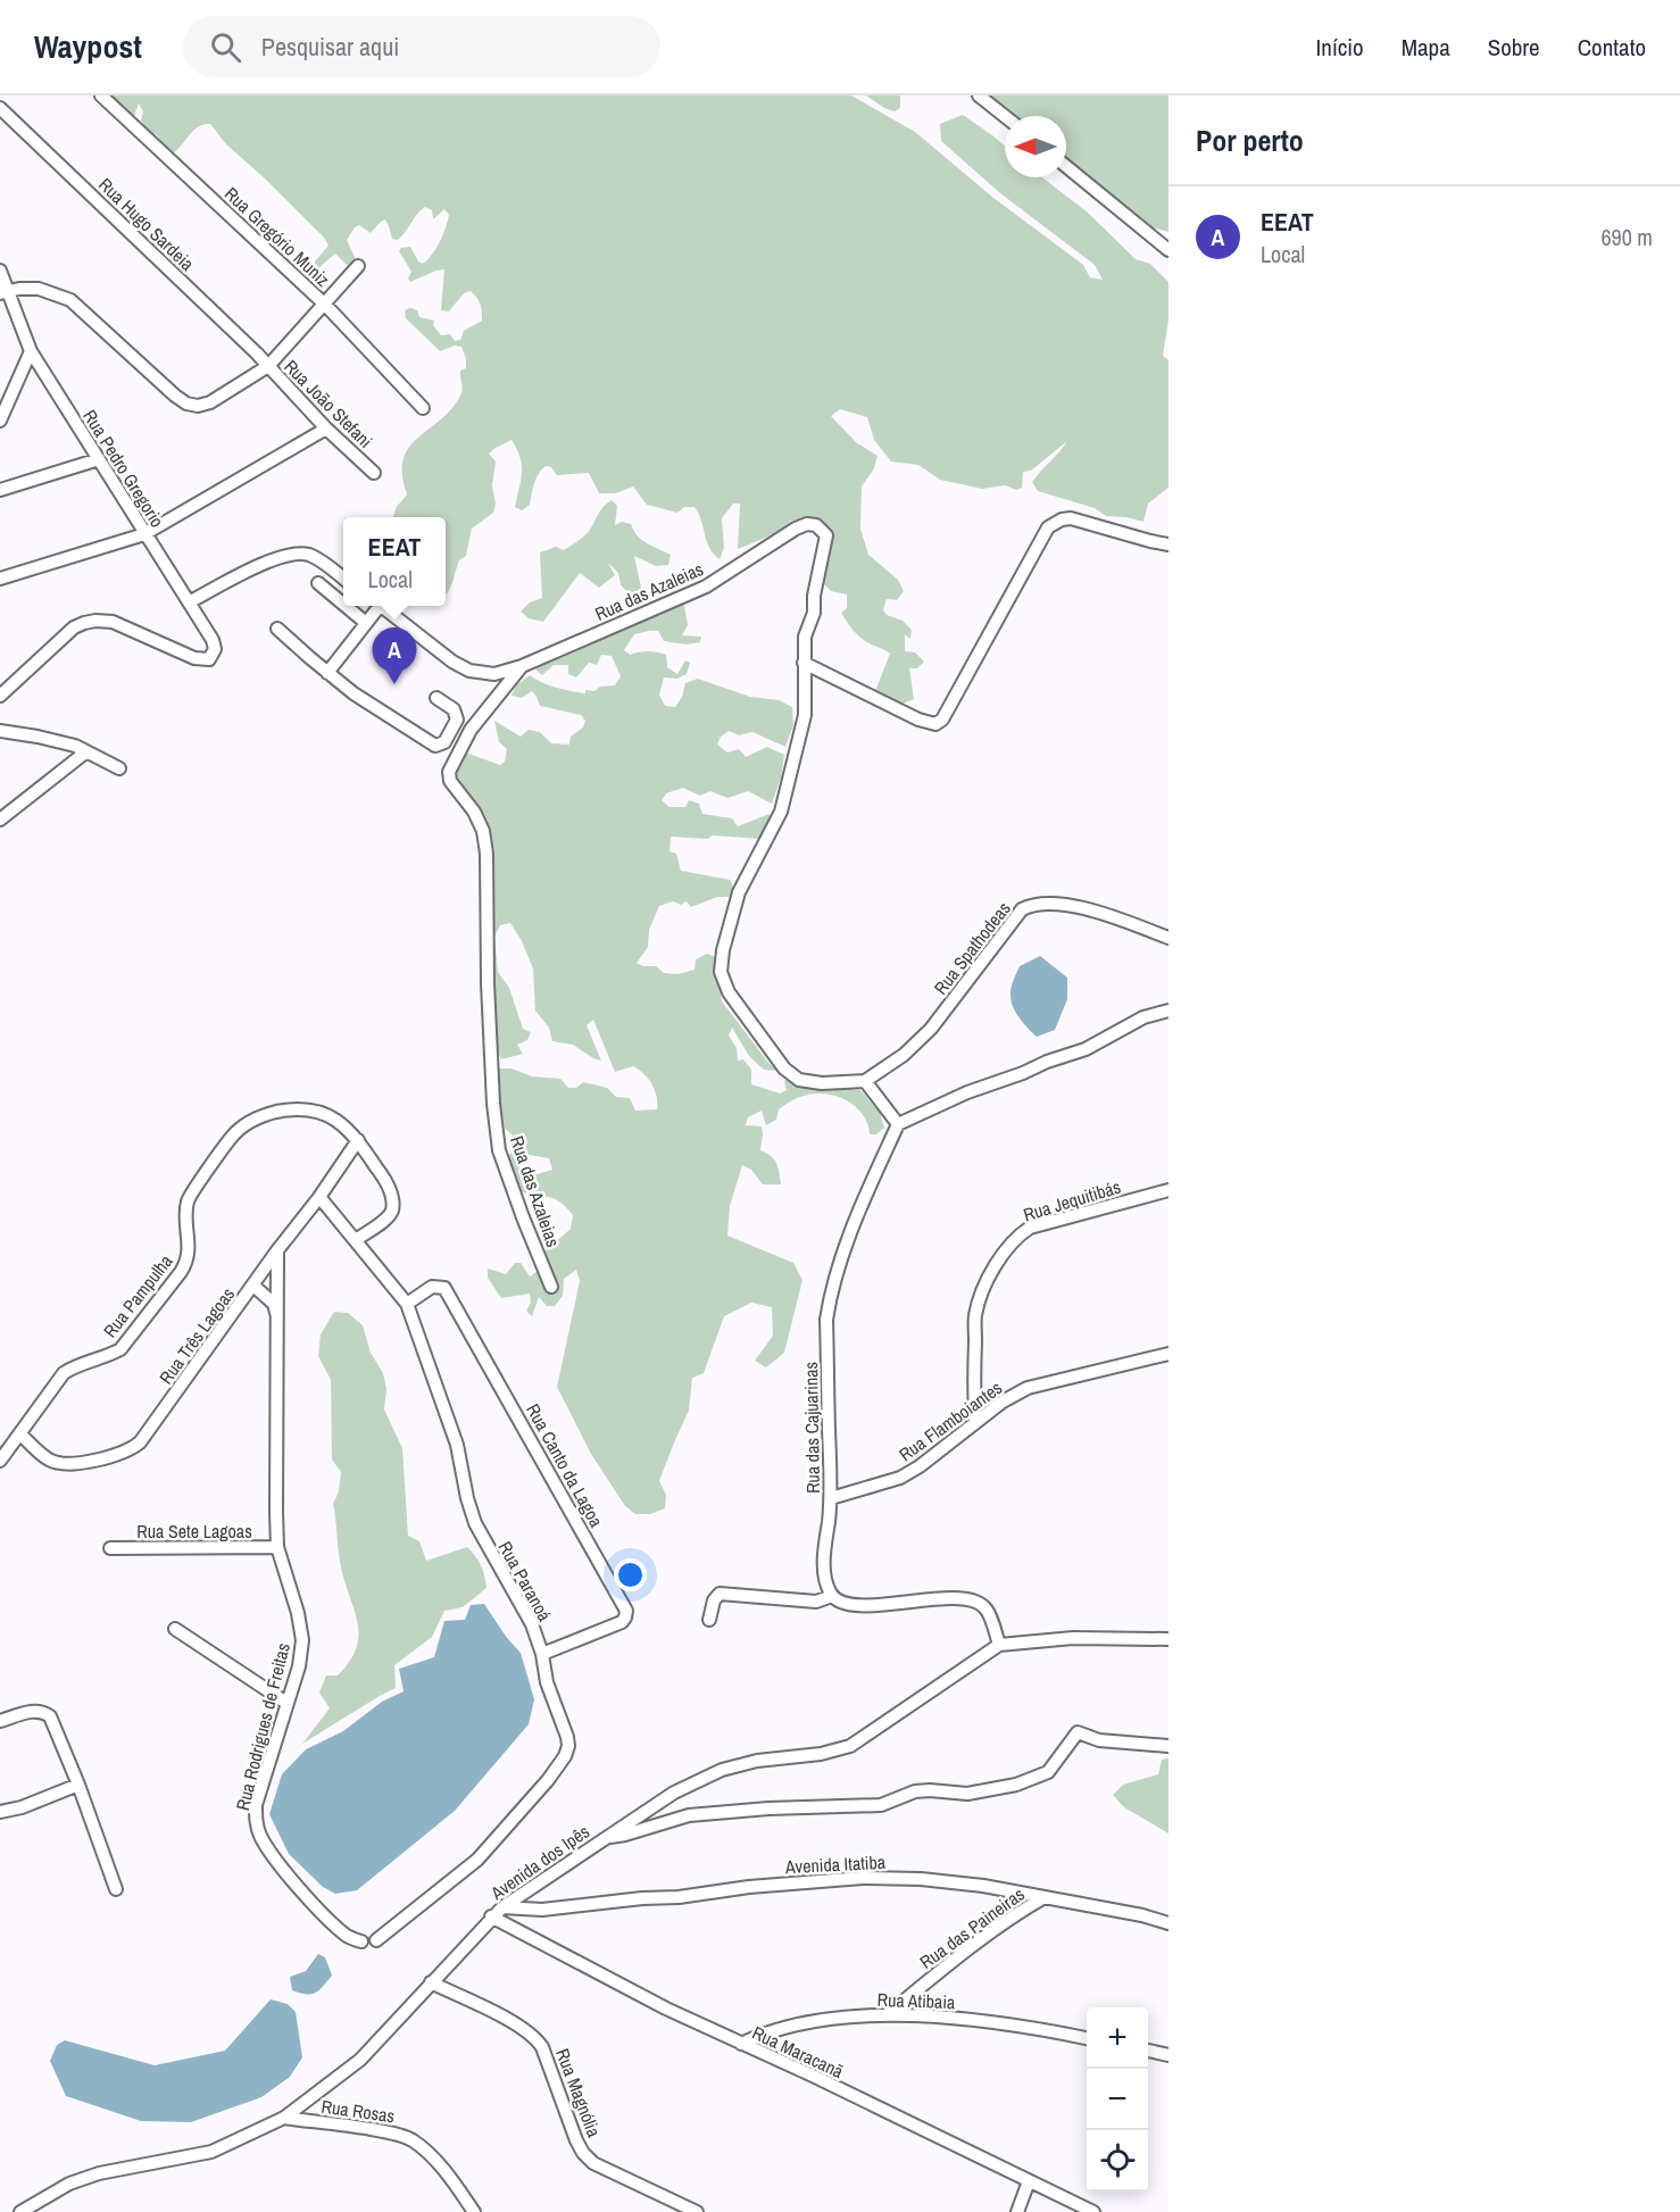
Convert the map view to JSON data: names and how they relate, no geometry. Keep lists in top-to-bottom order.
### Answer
{
  "streets": {
    "street": [
      "Rua Hugo Sardeia",
      "Rua Gregório Muniz",
      "Rua João Stefani",
      "Rua Pedro Gregorio",
      "Rua das Azaleias",
      "Rua Spathodeas",
      "Rua Jequitibás",
      "Rua Pampulha",
      "Rua Três Lagoas",
      "Rua Flamboiantes",
      "Rua das Cajuarinas",
      "Rua Canto da Lagoa",
      "Rua Sete Lagoas",
      "Rua Paranoá",
      "Rua Rodrigues de Freitas",
      "Avenida dos Ipês",
      "Avenida Itatiba",
      "Rua das Paineiras",
      "Rua Atibaia",
      "Rua Maracanã",
      "Rua Magnólia",
      "Rua Rosas"
    ]
  },
  "crossings": [
    ["Rua Hugo Sardeia", "Rua João Stefani"],
    ["Rua Gregório Muniz", "Rua João Stefani"],
    ["Rua das Azaleias", "Rua Spathodeas"],
    ["Rua Jequitibás", "Rua Flamboiantes"],
    ["Rua Pampulha", "Rua Três Lagoas"],
    ["Rua Pampulha", "Rua Paranoá"],
    ["Rua Três Lagoas", "Rua Paranoá"],
    ["Rua Três Lagoas", "Rua Rodrigues de Freitas"],
    ["Rua Flamboiantes", "Rua das Cajuarinas"],
    ["Rua Canto da Lagoa", "Rua Paranoá"],
    ["Rua Sete Lagoas", "Rua Rodrigues de Freitas"],
    ["Avenida dos Ipês", "Avenida Itatiba"],
    ["Avenida dos Ipês", "Rua Maracanã"],
    ["Avenida dos Ipês", "Rua Magnólia"],
    ["Avenida dos Ipês", "Rua Rosas"],
    ["Avenida Itatiba", "Rua das Paineiras"],
    ["Rua das Paineiras", "Rua Atibaia"],
    ["Rua Atibaia", "Rua Maracanã"]
  ],
  "north": "left",
  "page": {
    "header": "Waypost",
    "search": "Pesquisar aqui",
    "nav": [
      "Início",
      "Mapa",
      "Sobre",
      "Contato"
    ],
    "heading": "Por perto",
    "list": [
      {
        "mark": "A",
        "name": "EEAT",
        "note": "Local",
        "value": "690 m"
      }
    ],
    "popup": ["EEAT", "Local"],
    "pins": "A",
    "map_buttons": ["+", "−"]
  }
}
